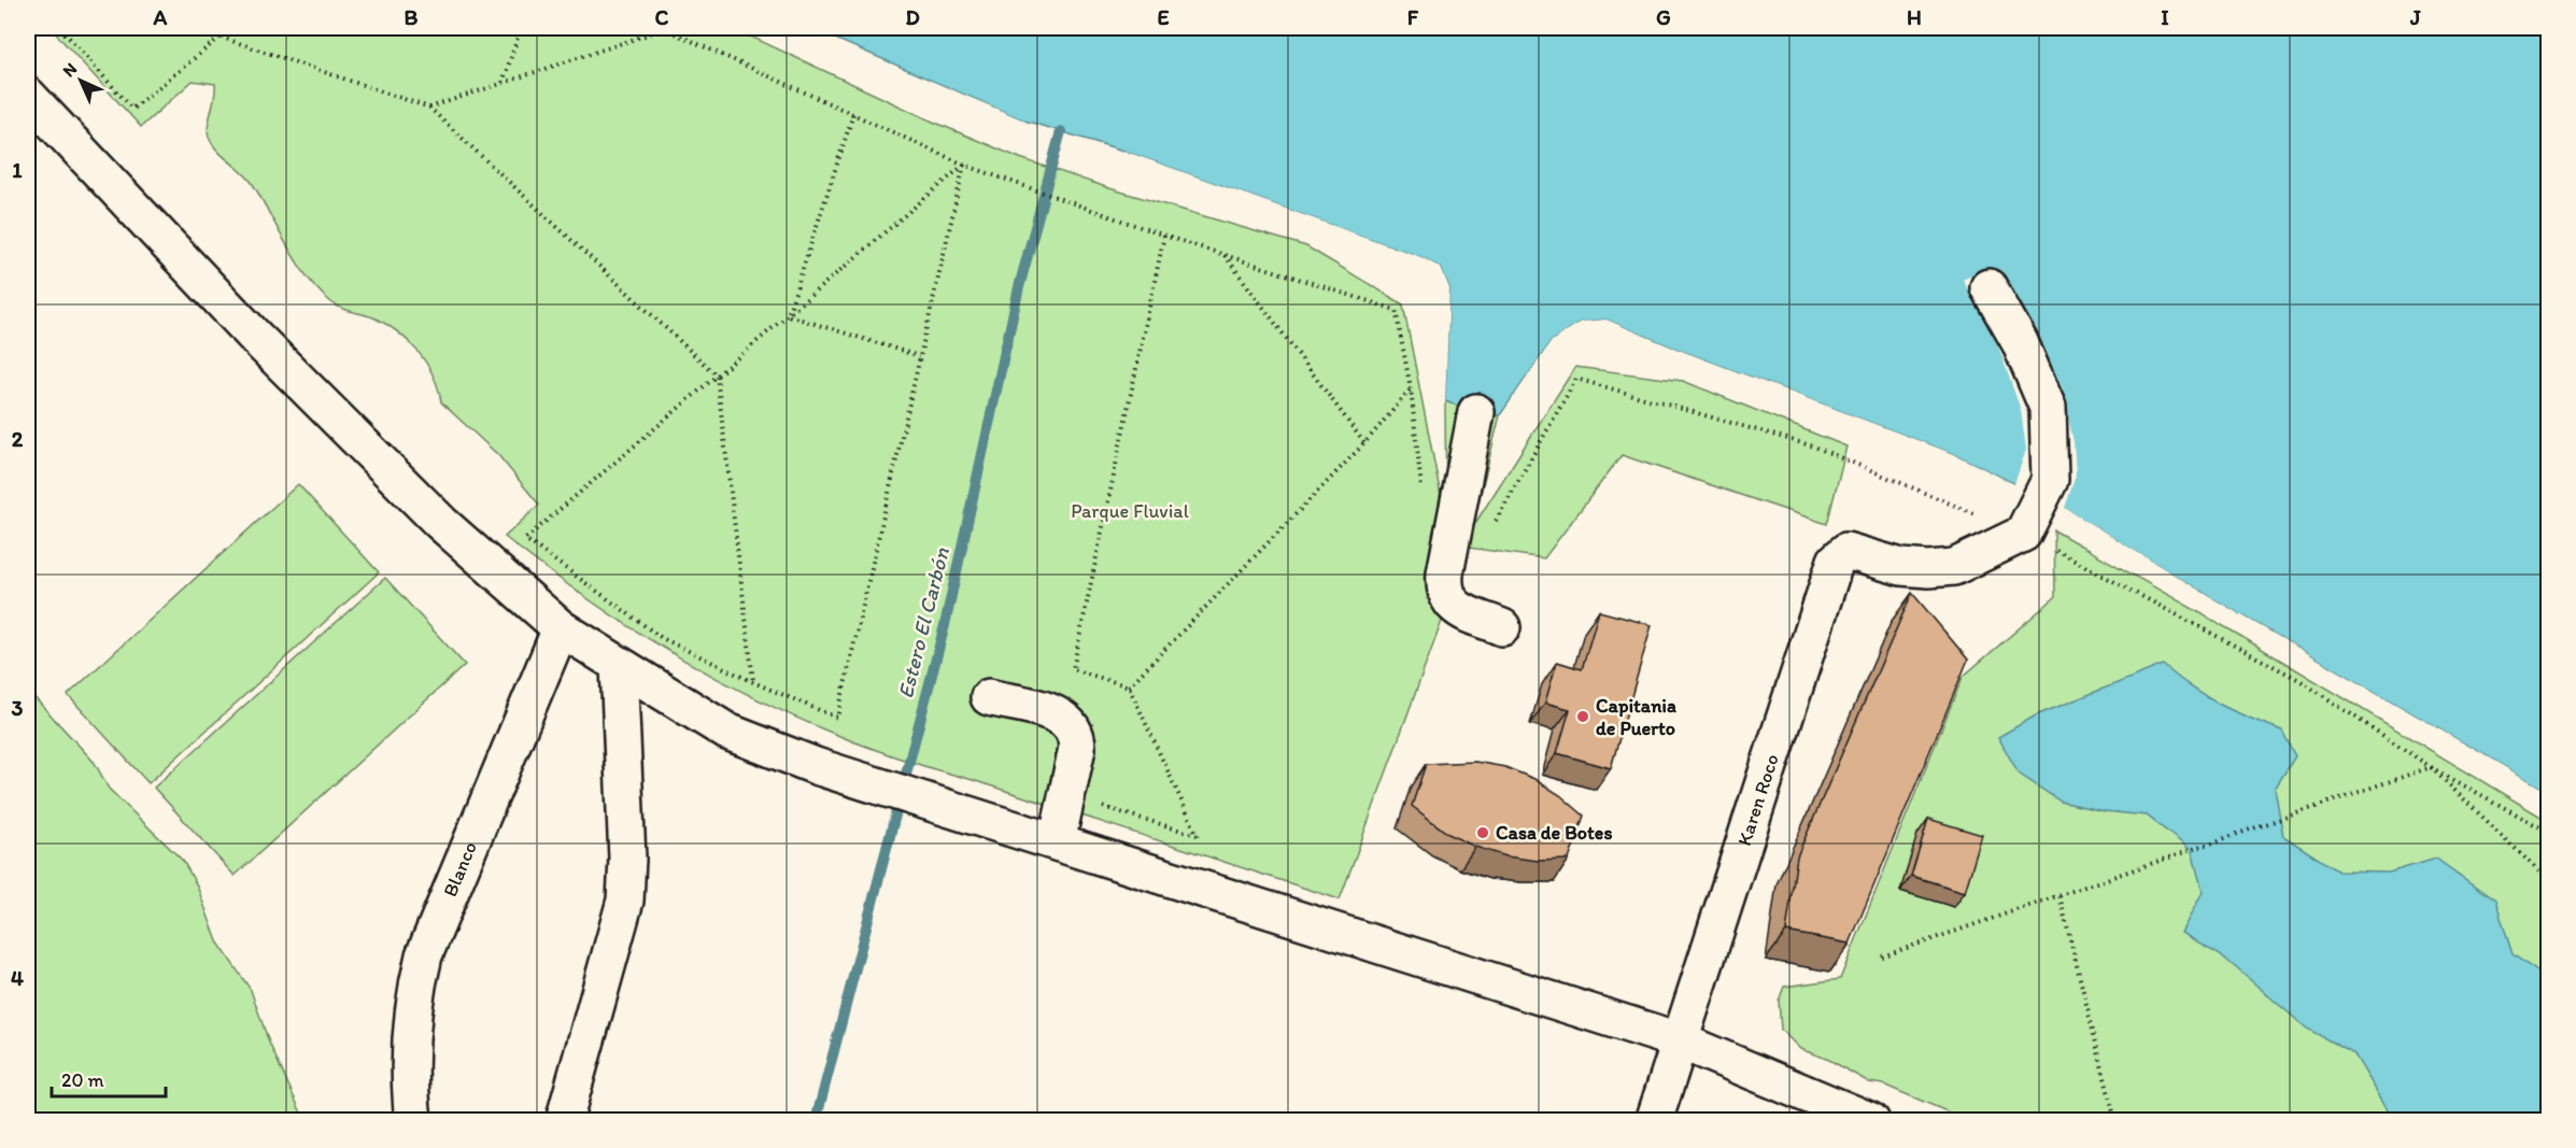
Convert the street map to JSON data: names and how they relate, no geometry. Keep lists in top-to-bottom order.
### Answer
{
  "streets": {
    "street": ["Karen Roco", "Blanco"]
  },
  "water": ["Estero El Carbón"],
  "parks": ["Parque Fluvial"],
  "places": ["Capitania de Puerto", "Casa de Botes"],
  "scale_bar": "20 m",
  "north": "top left",
  "grid": {
    "columns": [
      "A",
      "B",
      "C",
      "D",
      "E",
      "F",
      "G",
      "H",
      "I",
      "J"
    ],
    "rows": [
      "1",
      "2",
      "3",
      "4"
    ]
  }
}
